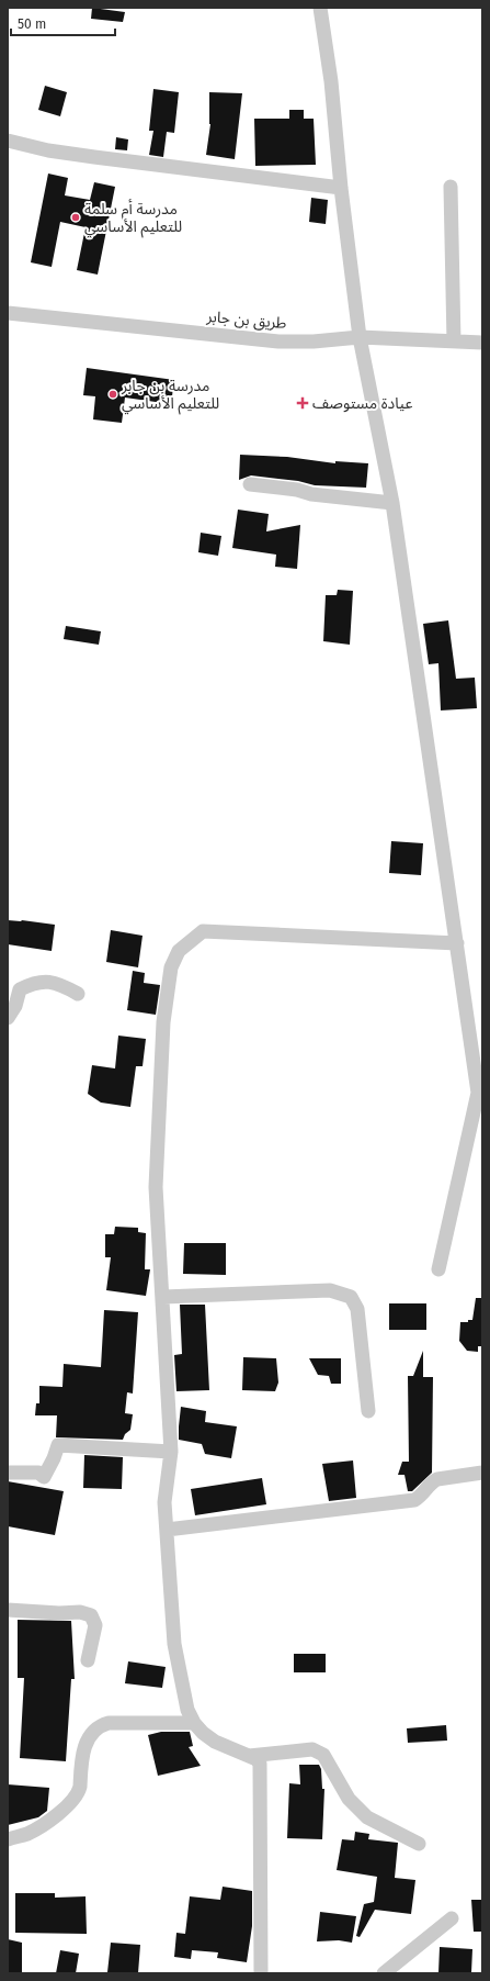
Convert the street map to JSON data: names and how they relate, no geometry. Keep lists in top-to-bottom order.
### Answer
{
  "streets": {
    "street": ["طريق بن جابر"]
  },
  "places": {
    "other": ["مدرسة أم سلمة للتعليم الأساسي", "مدرسة بن جابر للتعليم الأساسي"],
    "health": ["عيادة مستوصف"]
  },
  "scale_bar": "50 m"
}
